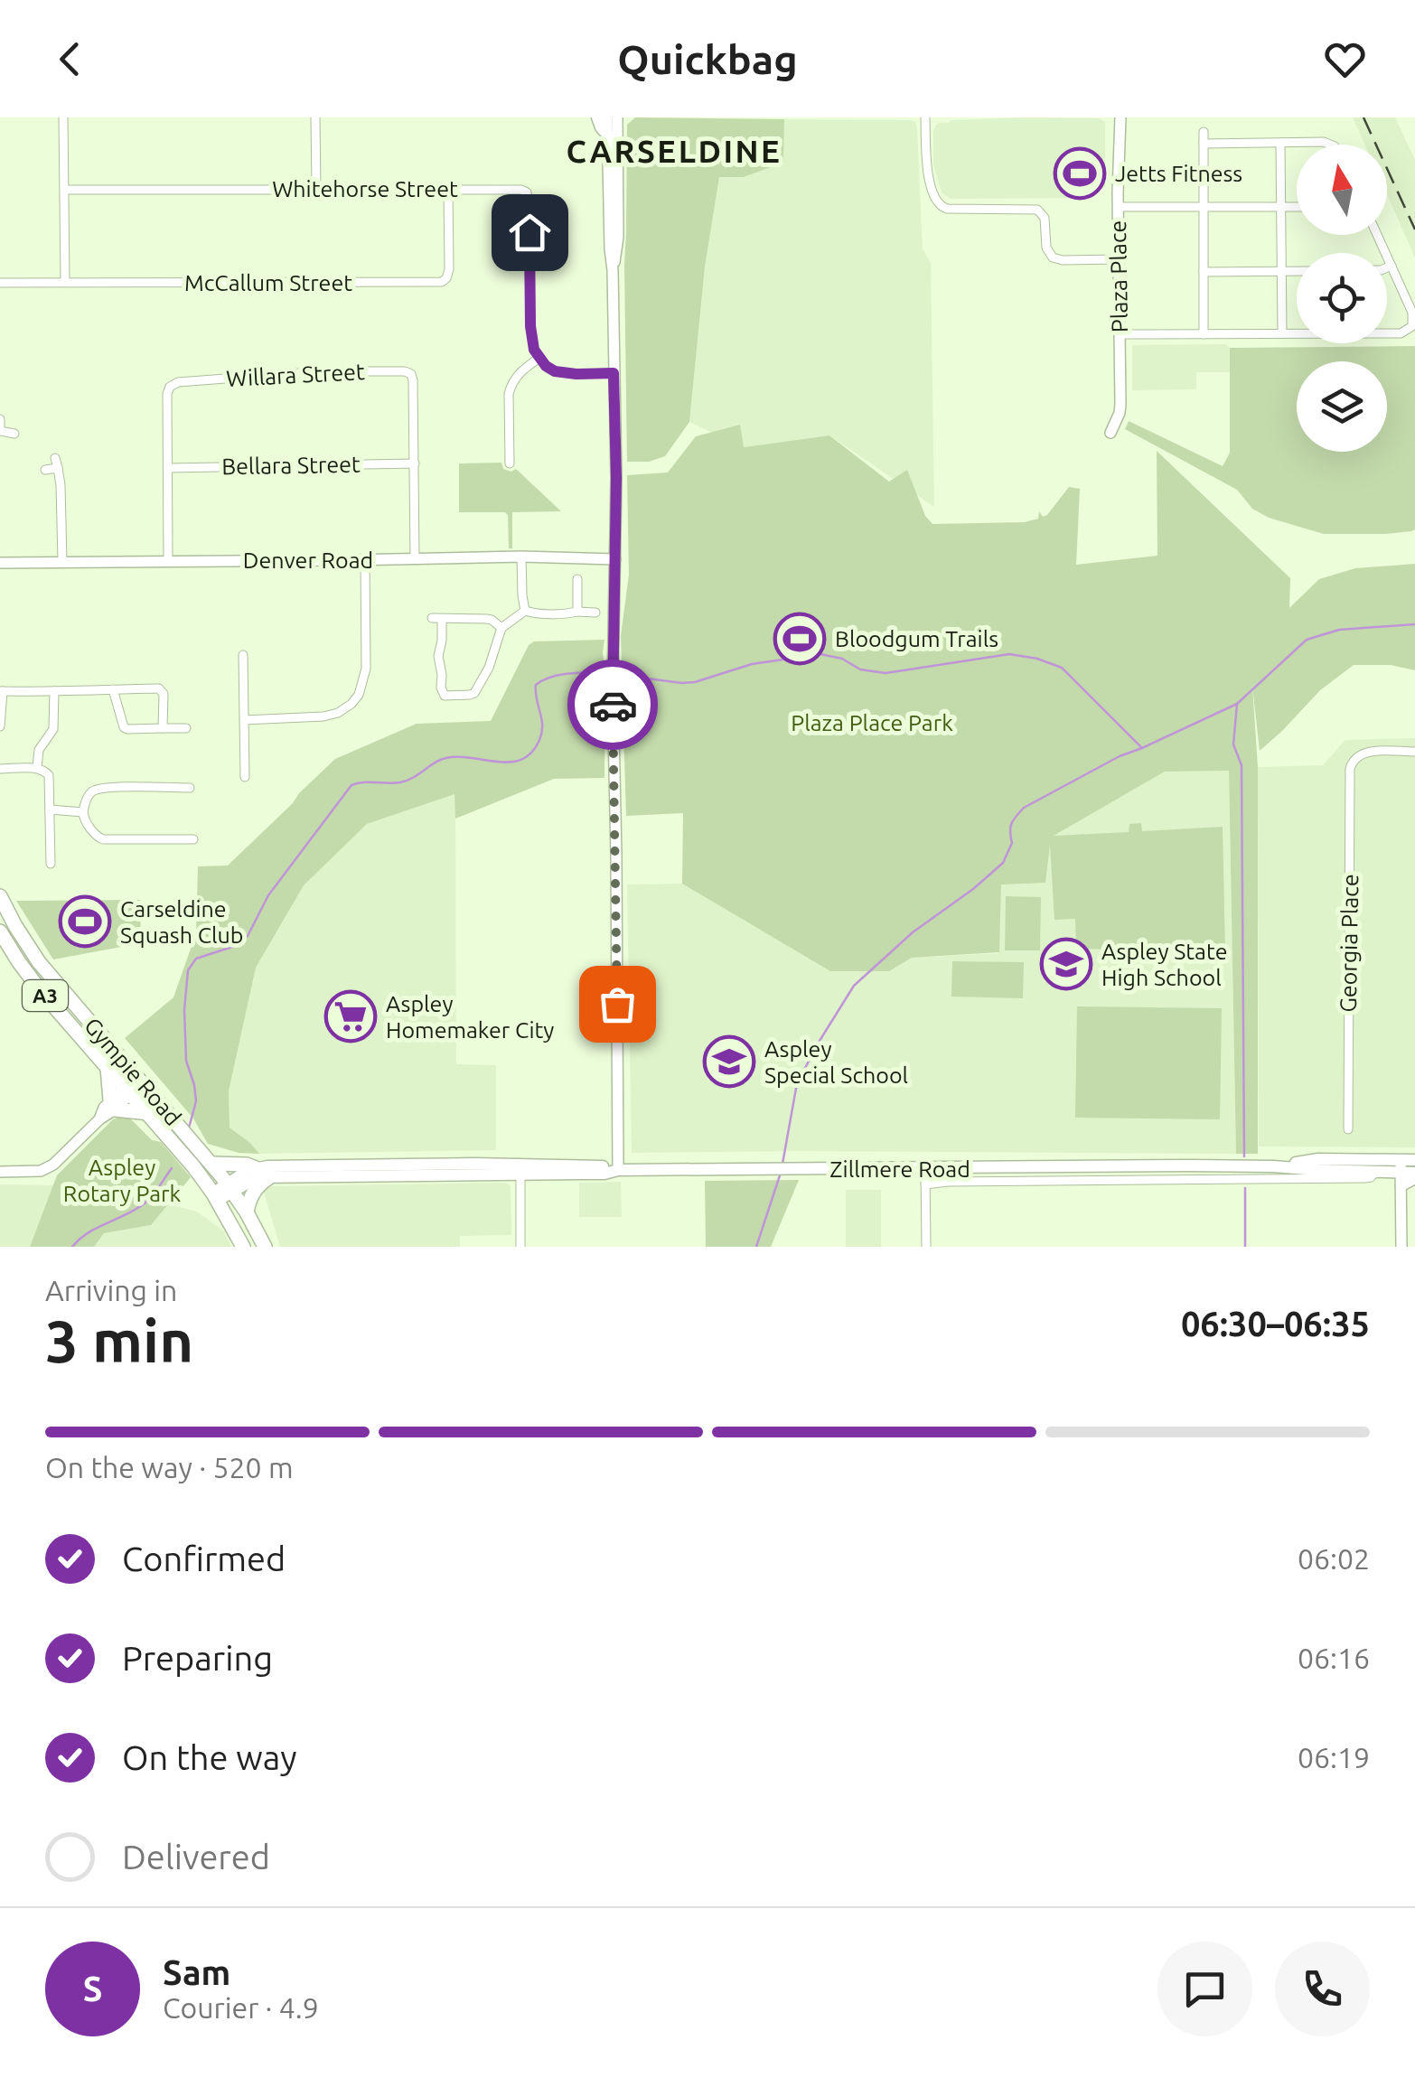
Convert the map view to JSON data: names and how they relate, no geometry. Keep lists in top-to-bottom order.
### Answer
{
  "streets": {
    "highway": ["A3", "Gympie Road"],
    "main road": ["Zillmere Road"],
    "street": [
      "Whitehorse Street",
      "Plaza Place",
      "McCallum Street",
      "Willara Street",
      "Bellara Street",
      "Denver Road",
      "Georgia Place"
    ]
  },
  "crossings": [
    ["Whitehorse Street", "McCallum Street"],
    ["Willara Street", "Bellara Street"],
    ["Willara Street", "Denver Road"],
    ["Gympie Road", "Zillmere Road"]
  ],
  "districts": ["CARSELDINE"],
  "parks": ["Plaza Place Park", "Aspley Rotary Park"],
  "places": {
    "sports": ["Jetts Fitness", "Bloodgum Trails", "Carseldine Squash Club"],
    "school or university": ["Aspley State High School", "Aspley Special School"],
    "supermarket": ["Aspley Homemaker City"]
  },
  "north": "top",
  "page": {
    "header": "Quickbag",
    "heading": ["3 min", "Arriving in", "06:30–06:35"],
    "panel": ["Sam", "Courier · 4.9"],
    "bar": "On the way · 520 m",
    "list": [
      ["Confirmed", "06:02"],
      ["Preparing", "06:16"],
      ["On the way", "06:19"],
      "Delivered"
    ],
    "round": "S"
  }
}
